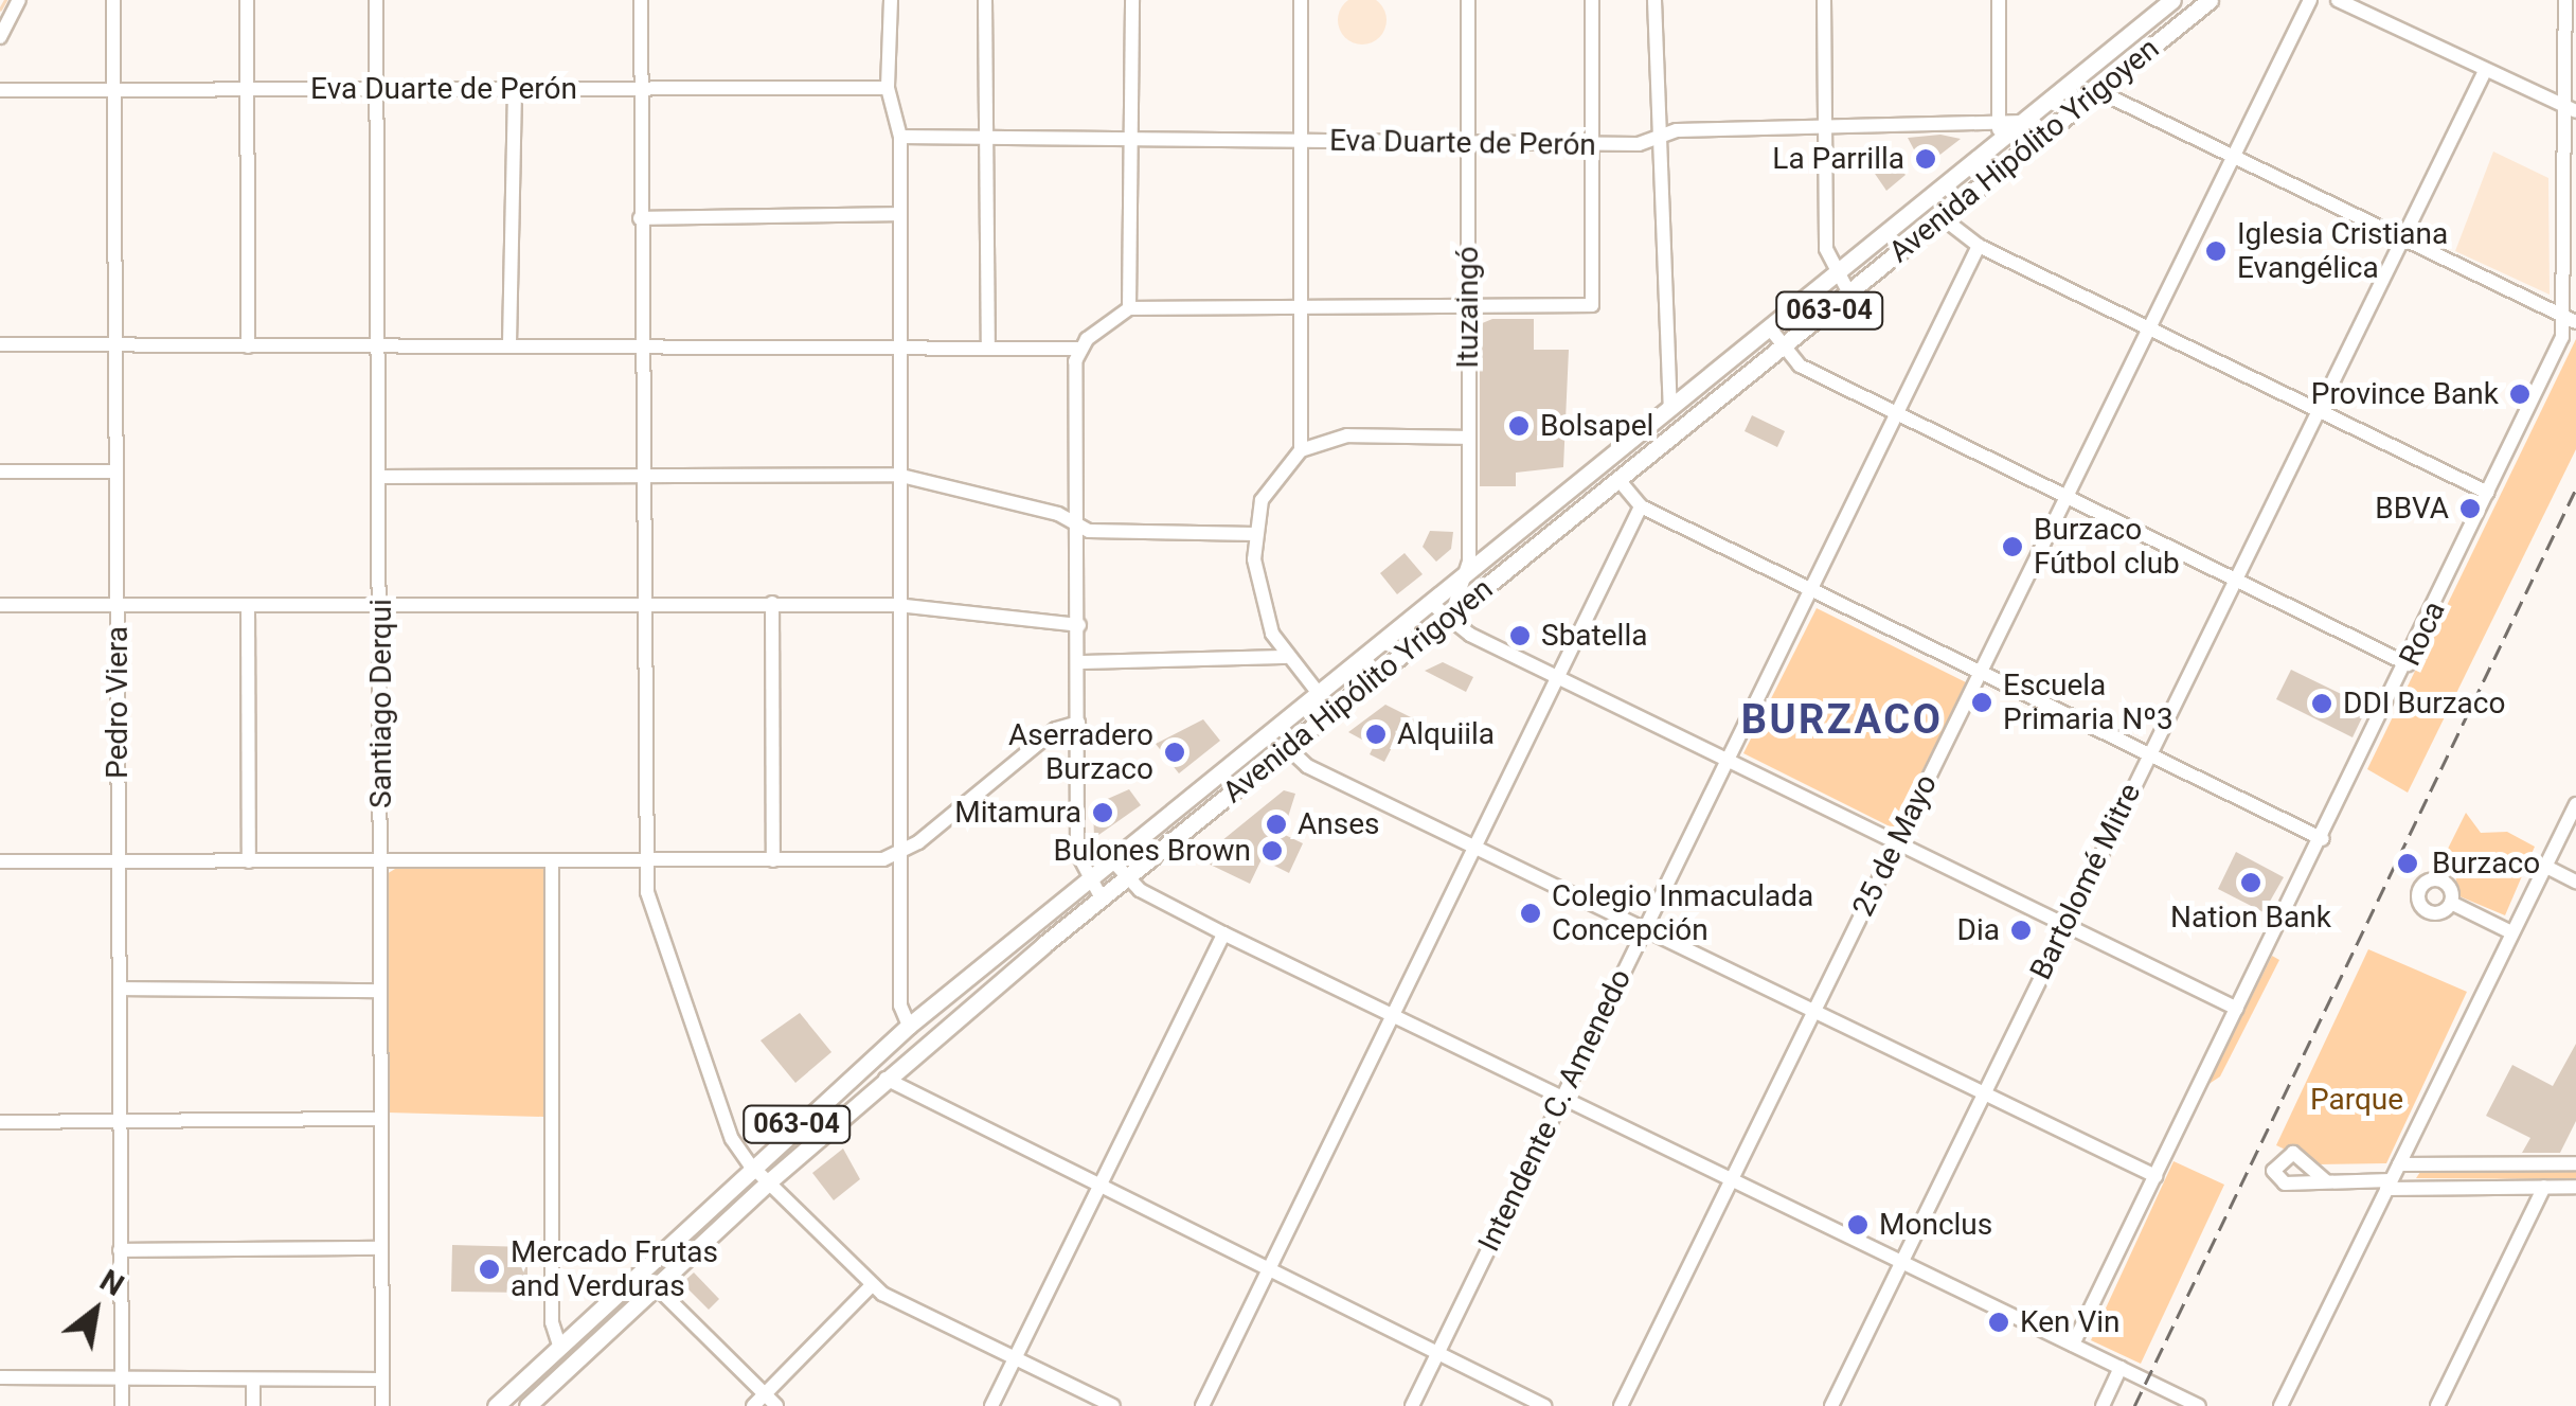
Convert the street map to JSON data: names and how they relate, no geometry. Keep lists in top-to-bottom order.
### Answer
{
  "streets": {
    "main road": ["Avenida Hipólito Yrigoyen", "063-04"],
    "street": [
      "Eva Duarte de Perón",
      "Ituzaingó",
      "Roca",
      "Pedro Viera",
      "Santiago Derqui",
      "25 de Mayo",
      "Bartolomé Mitre",
      "Intendente C. Amenedo"
    ]
  },
  "crossings": [
    ["Eva Duarte de Perón", "Avenida Hipólito Yrigoyen"],
    ["Eva Duarte de Perón", "Ituzaingó"],
    ["Eva Duarte de Perón", "Pedro Viera"],
    ["Eva Duarte de Perón", "Santiago Derqui"],
    ["Avenida Hipólito Yrigoyen", "Ituzaingó"]
  ],
  "districts": ["BURZACO"],
  "parks": ["Parque"],
  "places": [
    "La Parrilla",
    "Iglesia Cristiana Evangélica",
    "Province Bank",
    "Bolsapel",
    "BBVA",
    "Burzaco Fútbol club",
    "Sbatella",
    "Escuela Primaria Nº3",
    "DDI Burzaco",
    "Alquiila",
    "Aserradero Burzaco",
    "Mitamura",
    "Anses",
    "Bulones Brown",
    "Burzaco",
    "Nation Bank",
    "Colegio Inmaculada Concepción",
    "Dia",
    "Monclus",
    "Mercado Frutas and Verduras",
    "Ken Vin"
  ],
  "north": "top right"
}
